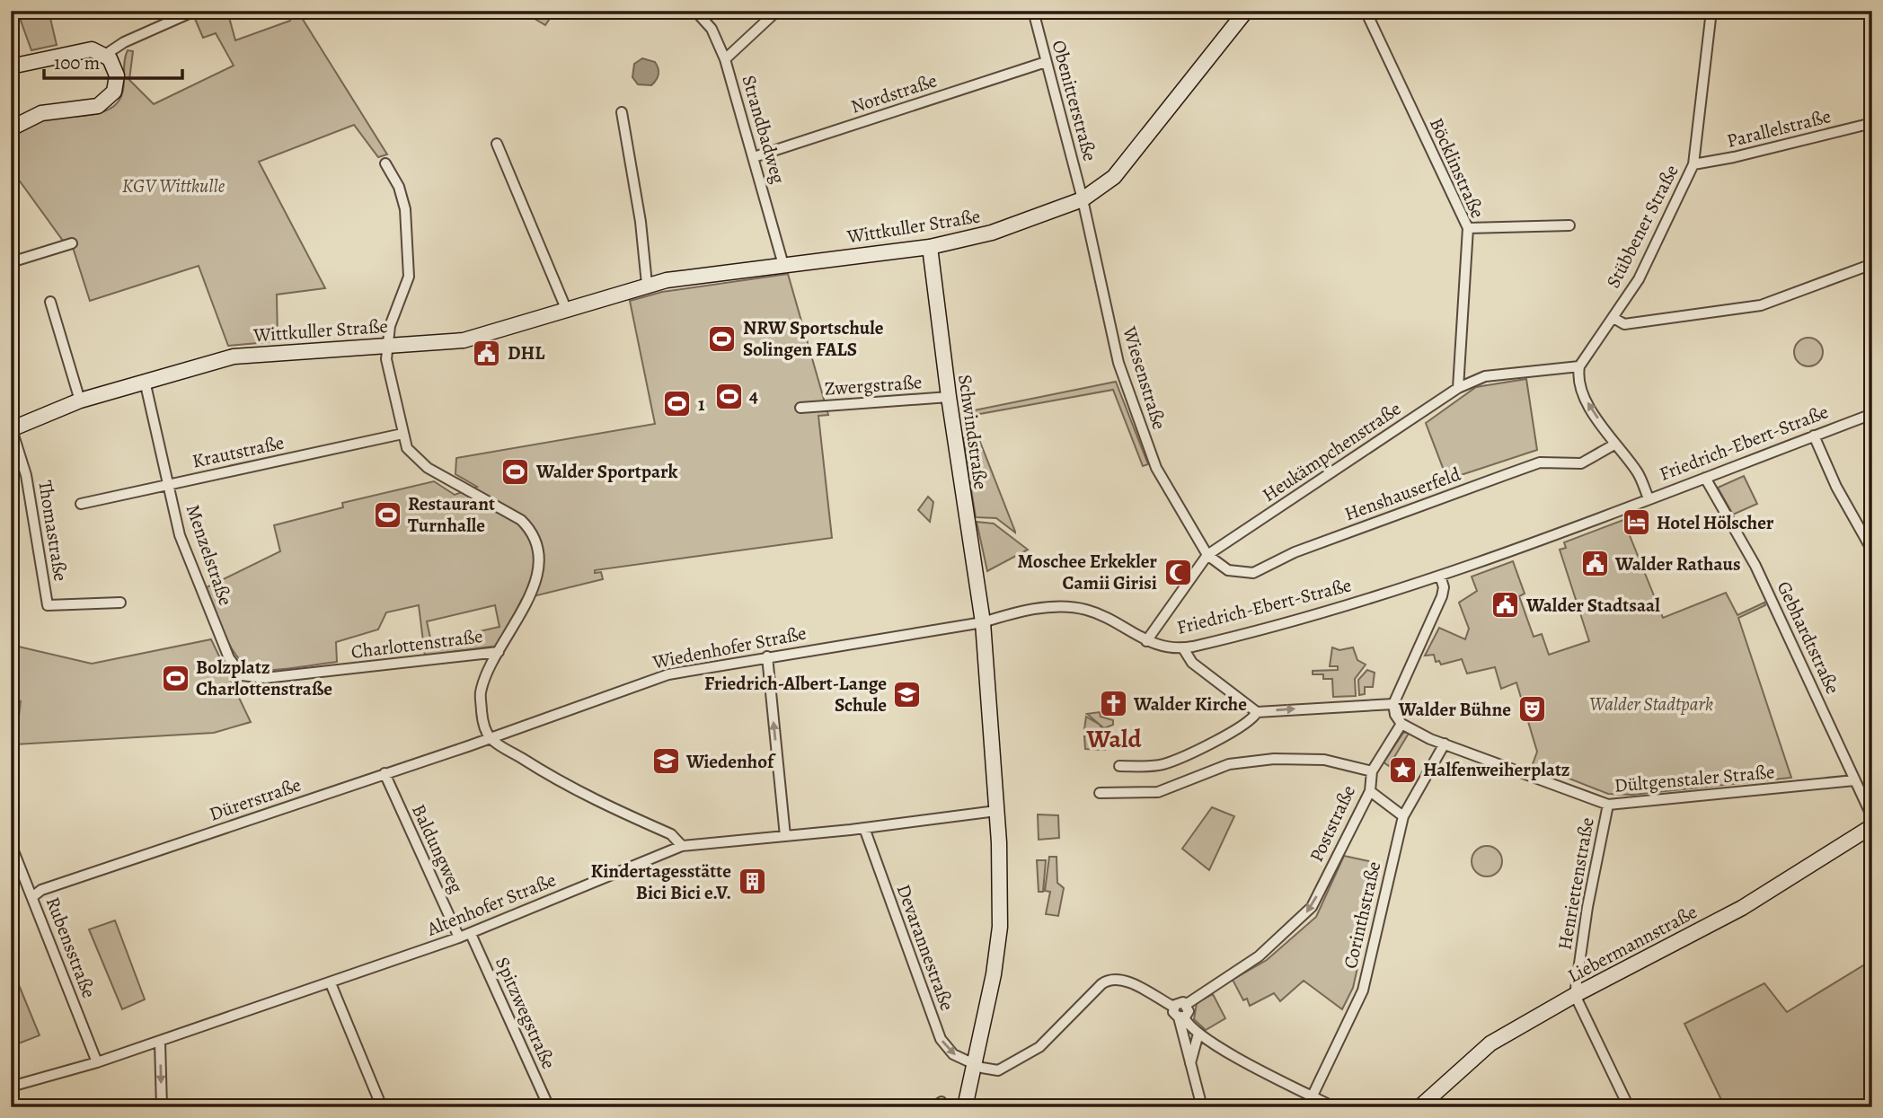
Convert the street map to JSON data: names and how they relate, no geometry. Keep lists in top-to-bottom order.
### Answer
{
  "streets": {
    "main road": ["Wittkuller Straße", "Schwindstraße", "Liebermannstraße"],
    "street": [
      "Nordstraße",
      "Obenitterstraße",
      "Parallelstraße",
      "Strandbadweg",
      "Böcklinstraße",
      "Stübbener Straße",
      "Wiesenstraße",
      "Zwergstraße",
      "Friedrich-Ebert-Straße",
      "Krautstraße",
      "Heukämpchenstraße",
      "Henshauserfeld",
      "Thomastraße",
      "Menzelstraße",
      "Gebhardtstraße",
      "Charlottenstraße",
      "Wiedenhofer Straße",
      "Dültgenstaler Straße",
      "Dürerstraße",
      "Poststraße",
      "Baldungweg",
      "Henriettenstraße",
      "Altenhofer Straße",
      "Corinthstraße",
      "Rubensstraße",
      "Devarannestraße",
      "Spitzwegstraße"
    ]
  },
  "crossings": [
    ["Nordstraße", "Obenitterstraße"],
    ["Nordstraße", "Strandbadweg"],
    ["Obenitterstraße", "Wittkuller Straße"],
    ["Obenitterstraße", "Wiesenstraße"],
    ["Parallelstraße", "Stübbener Straße"],
    ["Strandbadweg", "Wittkuller Straße"],
    ["Böcklinstraße", "Heukämpchenstraße"],
    ["Wittkuller Straße", "Wiesenstraße"],
    ["Wittkuller Straße", "Schwindstraße"],
    ["Wittkuller Straße", "Thomastraße"],
    ["Wittkuller Straße", "Menzelstraße"],
    ["Stübbener Straße", "Heukämpchenstraße"],
    ["Wiesenstraße", "Heukämpchenstraße"],
    ["Wiesenstraße", "Henshauserfeld"],
    ["Zwergstraße", "Schwindstraße"],
    ["Schwindstraße", "Friedrich-Ebert-Straße"],
    ["Schwindstraße", "Wiedenhofer Straße"],
    ["Friedrich-Ebert-Straße", "Heukämpchenstraße"],
    ["Friedrich-Ebert-Straße", "Gebhardtstraße"],
    ["Friedrich-Ebert-Straße", "Wiedenhofer Straße"],
    ["Krautstraße", "Menzelstraße"],
    ["Heukämpchenstraße", "Henshauserfeld"],
    ["Menzelstraße", "Charlottenstraße"],
    ["Gebhardtstraße", "Dültgenstaler Straße"],
    ["Wiedenhofer Straße", "Dürerstraße"],
    ["Dültgenstaler Straße", "Poststraße"],
    ["Dültgenstaler Straße", "Henriettenstraße"],
    ["Dültgenstaler Straße", "Corinthstraße"],
    ["Dürerstraße", "Baldungweg"],
    ["Dürerstraße", "Rubensstraße"],
    ["Baldungweg", "Altenhofer Straße"],
    ["Henriettenstraße", "Liebermannstraße"],
    ["Altenhofer Straße", "Rubensstraße"],
    ["Altenhofer Straße", "Devarannestraße"],
    ["Altenhofer Straße", "Spitzwegstraße"]
  ],
  "one_way": ["Poststraße", "Devarannestraße"],
  "districts": ["Wald"],
  "parks": ["KGV Wittkulle", "Walder Stadtpark"],
  "places": {
    "sports": [
      "NRW Sportschule Solingen FALS",
      "4",
      "1",
      "Walder Sportpark",
      "Restaurant Turnhalle",
      "Bolzplatz Charlottenstraße"
    ],
    "public building": ["DHL", "Walder Rathaus", "Walder Stadtsaal"],
    "hotel": ["Hotel Hölscher"],
    "mosque": ["Moschee Erkekler Camii Girisi"],
    "school or university": ["Friedrich-Albert-Lange Schule", "Wiedenhof"],
    "church": ["Walder Kirche"],
    "theatre": ["Walder Bühne"],
    "place": ["Halfenweiherplatz"],
    "building": ["Kindertagesstätte Bici Bici e.V."]
  },
  "scale_bar": "100 m"
}
